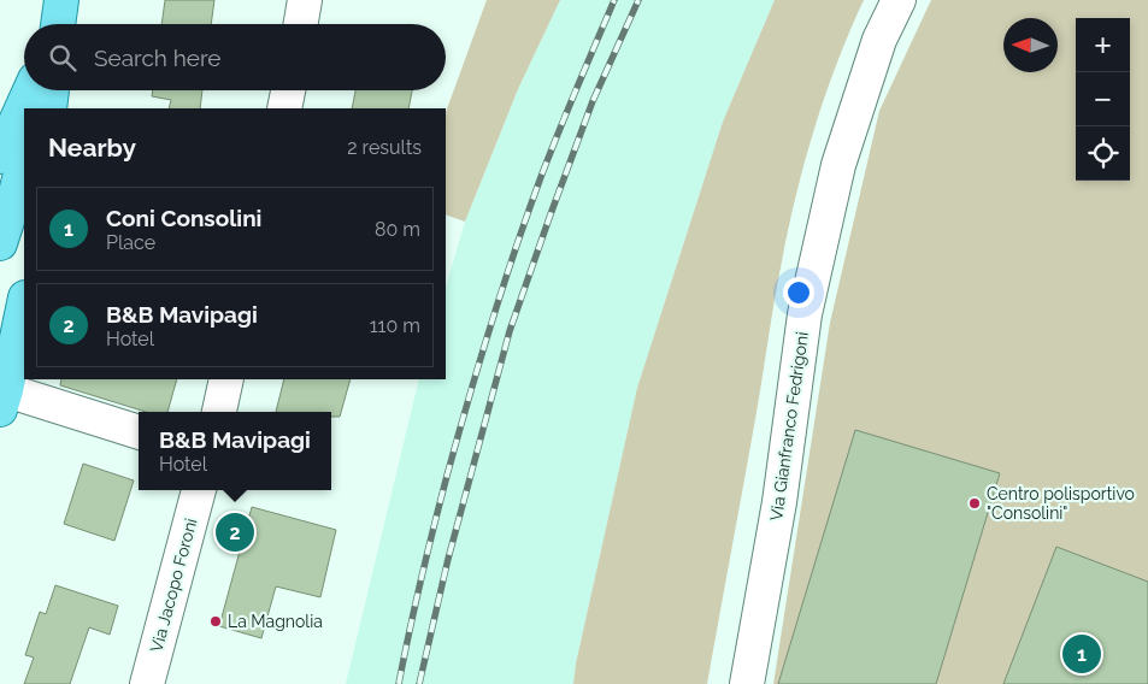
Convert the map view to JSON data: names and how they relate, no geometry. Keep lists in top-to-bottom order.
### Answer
{
  "streets": {
    "street": ["Via Gianfranco Fedrigoni", "Via Jacopo Foroni"]
  },
  "places": ["Centro polisportivo \"Consolini\"", "La Magnolia"],
  "north": "left",
  "page": {
    "map_buttons": ["+", "−"],
    "search": "Search here",
    "heading": ["Nearby", "2 results"],
    "list": [
      {
        "mark": "1",
        "name": "Coni Consolini",
        "note": "Place",
        "value": "80 m"
      },
      {
        "mark": "2",
        "name": "B&B Mavipagi",
        "note": "Hotel",
        "value": "110 m"
      }
    ],
    "popup": ["B&B Mavipagi", "Hotel"],
    "pins": ["2", "1"]
  }
}
